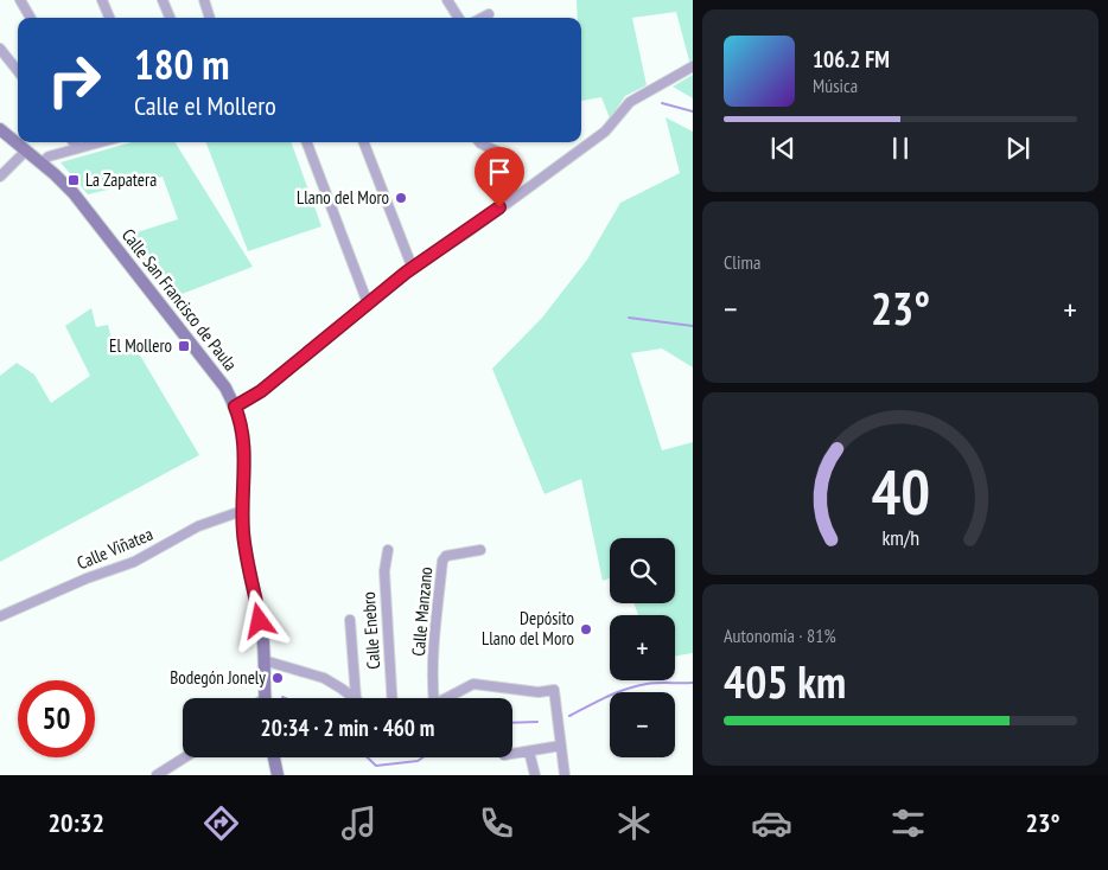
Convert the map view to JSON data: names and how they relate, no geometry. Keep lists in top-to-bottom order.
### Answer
{
  "streets": {
    "main road": ["Calle San Francisco de Paula"],
    "street": ["Calle Viñatea", "Calle Manzano", "Calle Enebro"]
  },
  "crossings": [
    ["Calle San Francisco de Paula", "Calle Viñatea"]
  ],
  "places": {
    "transit": ["La Zapatera", "El Mollero"],
    "other": ["Llano del Moro", "Depósito Llano del Moro", "Bodegón Jonely"]
  },
  "page": {
    "turn": ["180 m", "Calle el Mollero"],
    "song": ["106.2 FM", "Música"],
    "tile": [
      "Clima",
      ["Autonomía · 81%", "405 km"]
    ],
    "heat": ["−", "23°", "+"],
    "map_buttons": ["+", "−"],
    "limit": "50",
    "trip": "20:34 · 2 min · 460 m",
    "tabs": ["20:32", "23°"],
    "gauge": ["40", "km/h"]
  }
}
